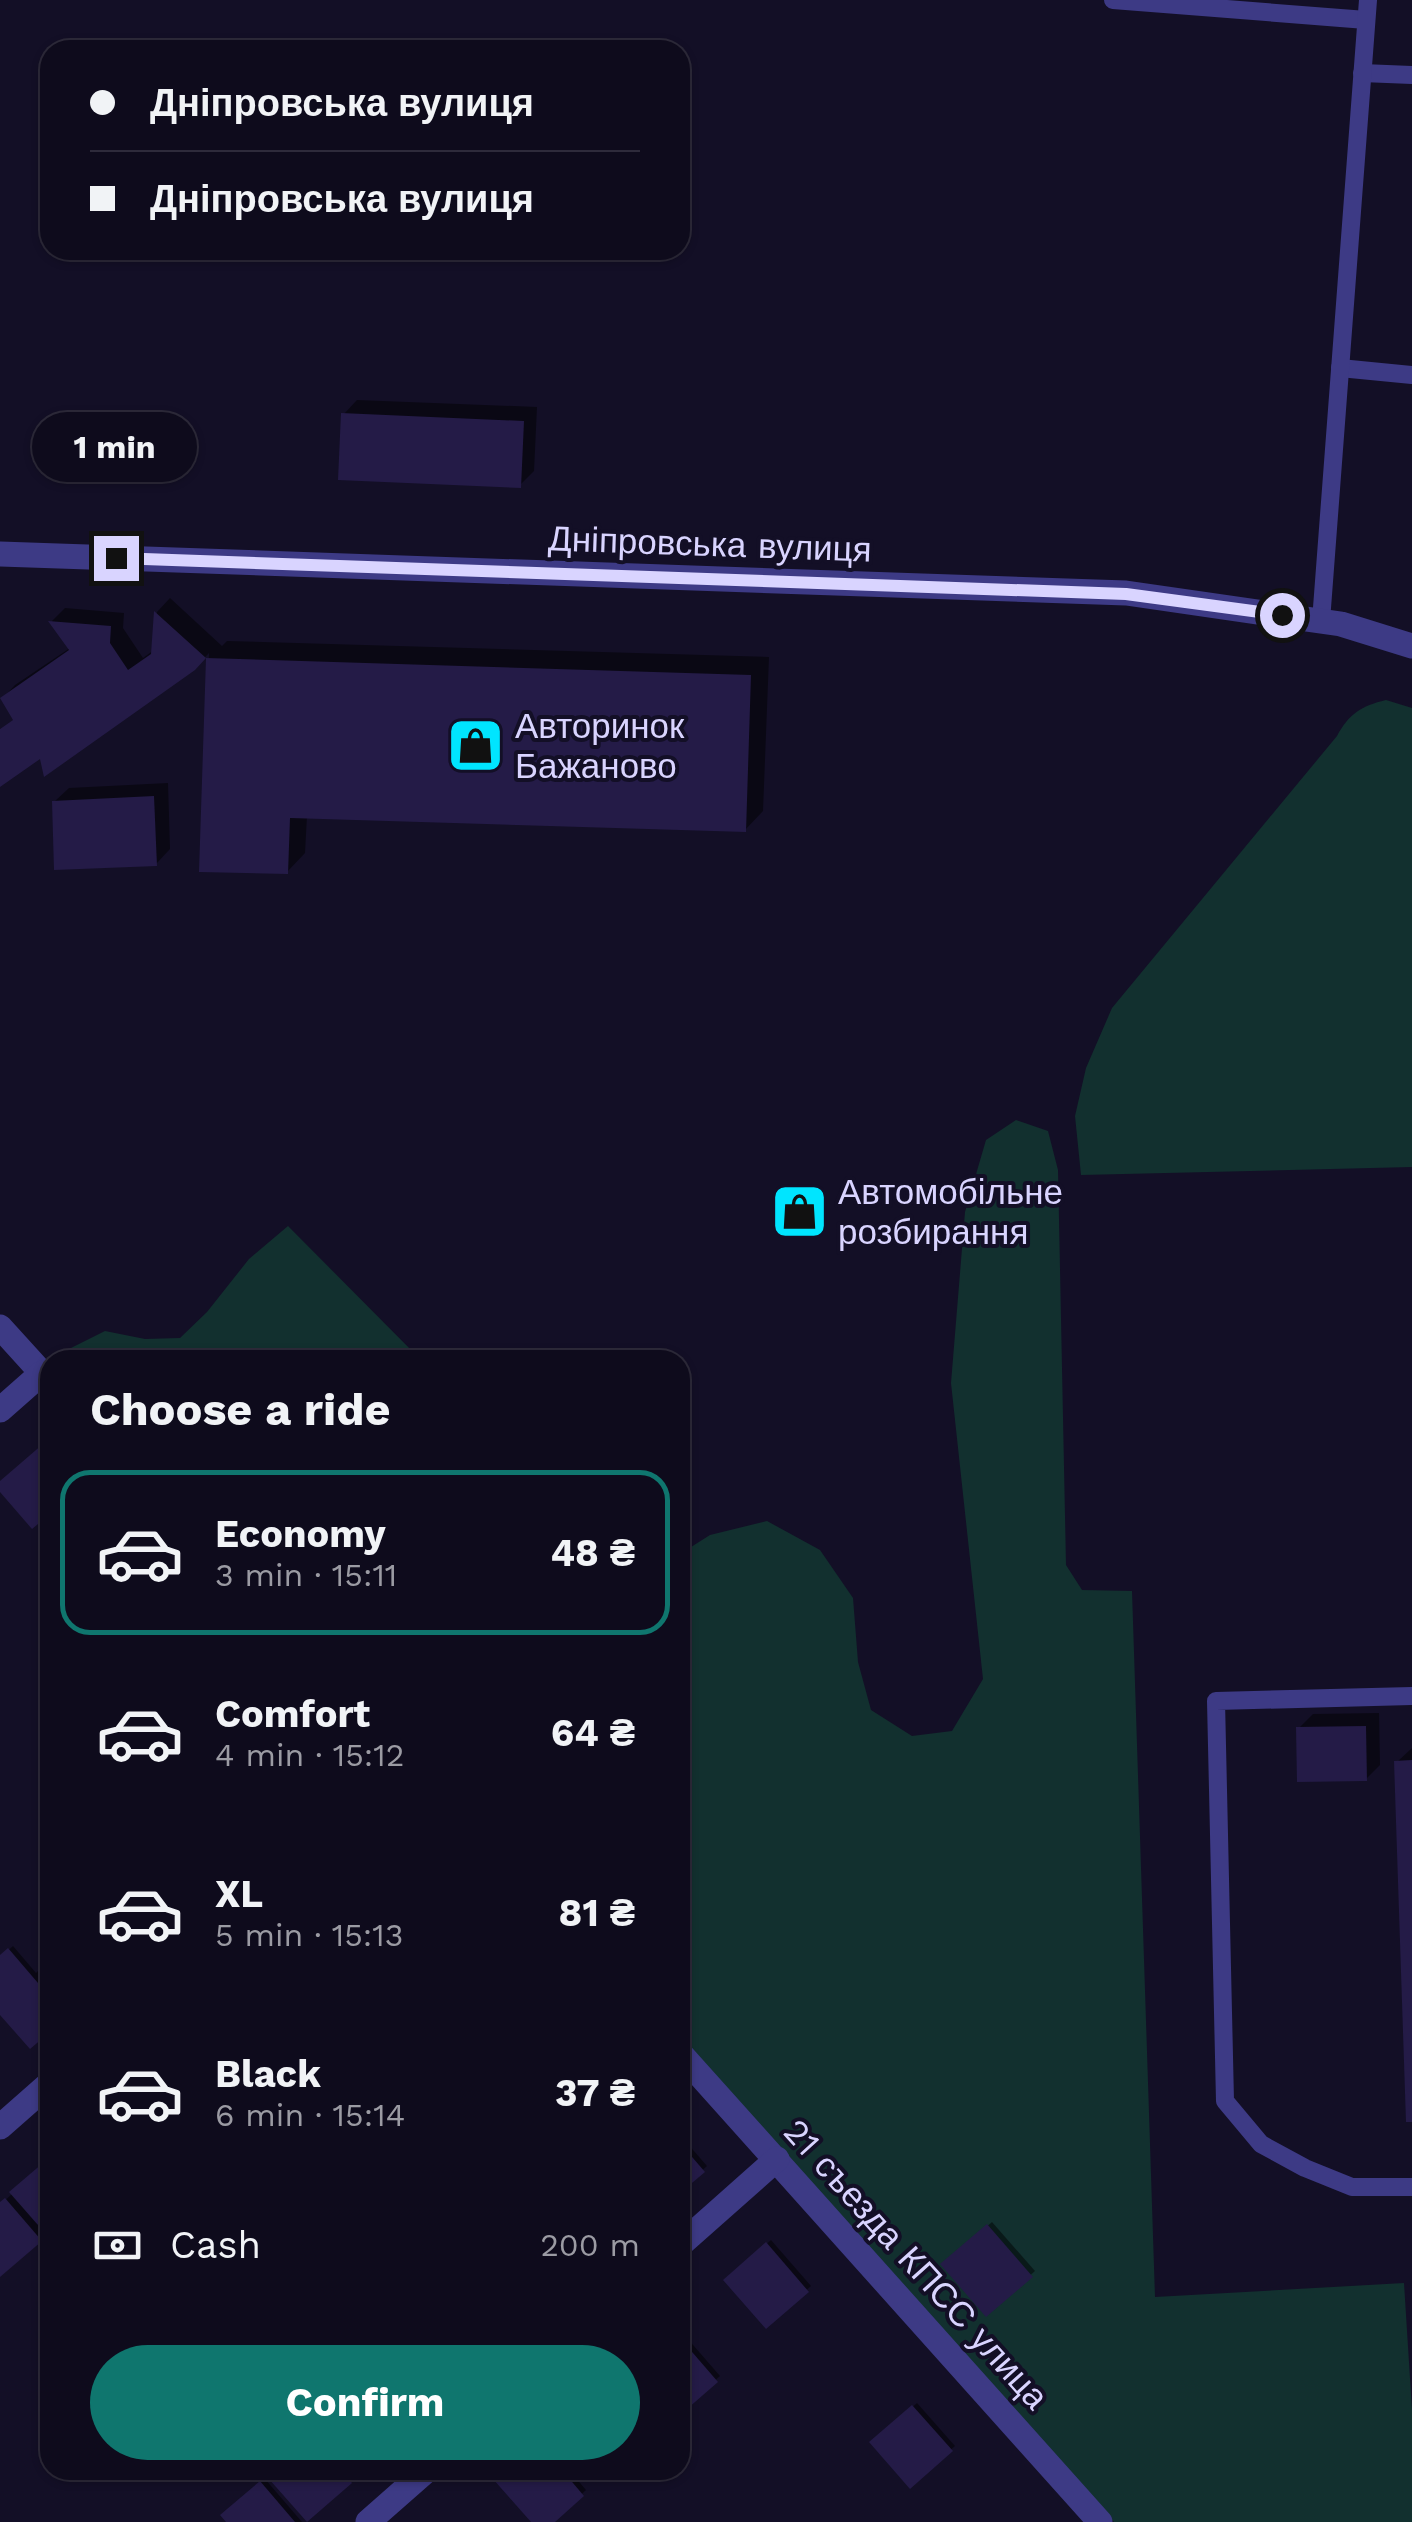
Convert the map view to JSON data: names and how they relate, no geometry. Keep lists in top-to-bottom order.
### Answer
{
  "streets": {
    "street": ["Дніпровська вулиця", "21 съезда КПСС улица"]
  },
  "places": {
    "shop": ["Авторинок Бажаново", "Автомобільне розбирання"]
  },
  "page": {
    "banner": ["Дніпровська вулиця", "Дніпровська вулиця"],
    "bubble": "1 min",
    "heading": "Choose a ride",
    "list": [
      {
        "name": "Economy",
        "note": "3 min · 15:11",
        "value": "48 ₴"
      },
      {
        "name": "Comfort",
        "note": "4 min · 15:12",
        "value": "64 ₴"
      },
      {
        "name": "XL",
        "note": "5 min · 15:13",
        "value": "81 ₴"
      },
      {
        "name": "Black",
        "note": "6 min · 15:14",
        "value": "37 ₴"
      }
    ],
    "pay": ["Cash", "200 m"],
    "buttons": "Confirm"
  }
}
